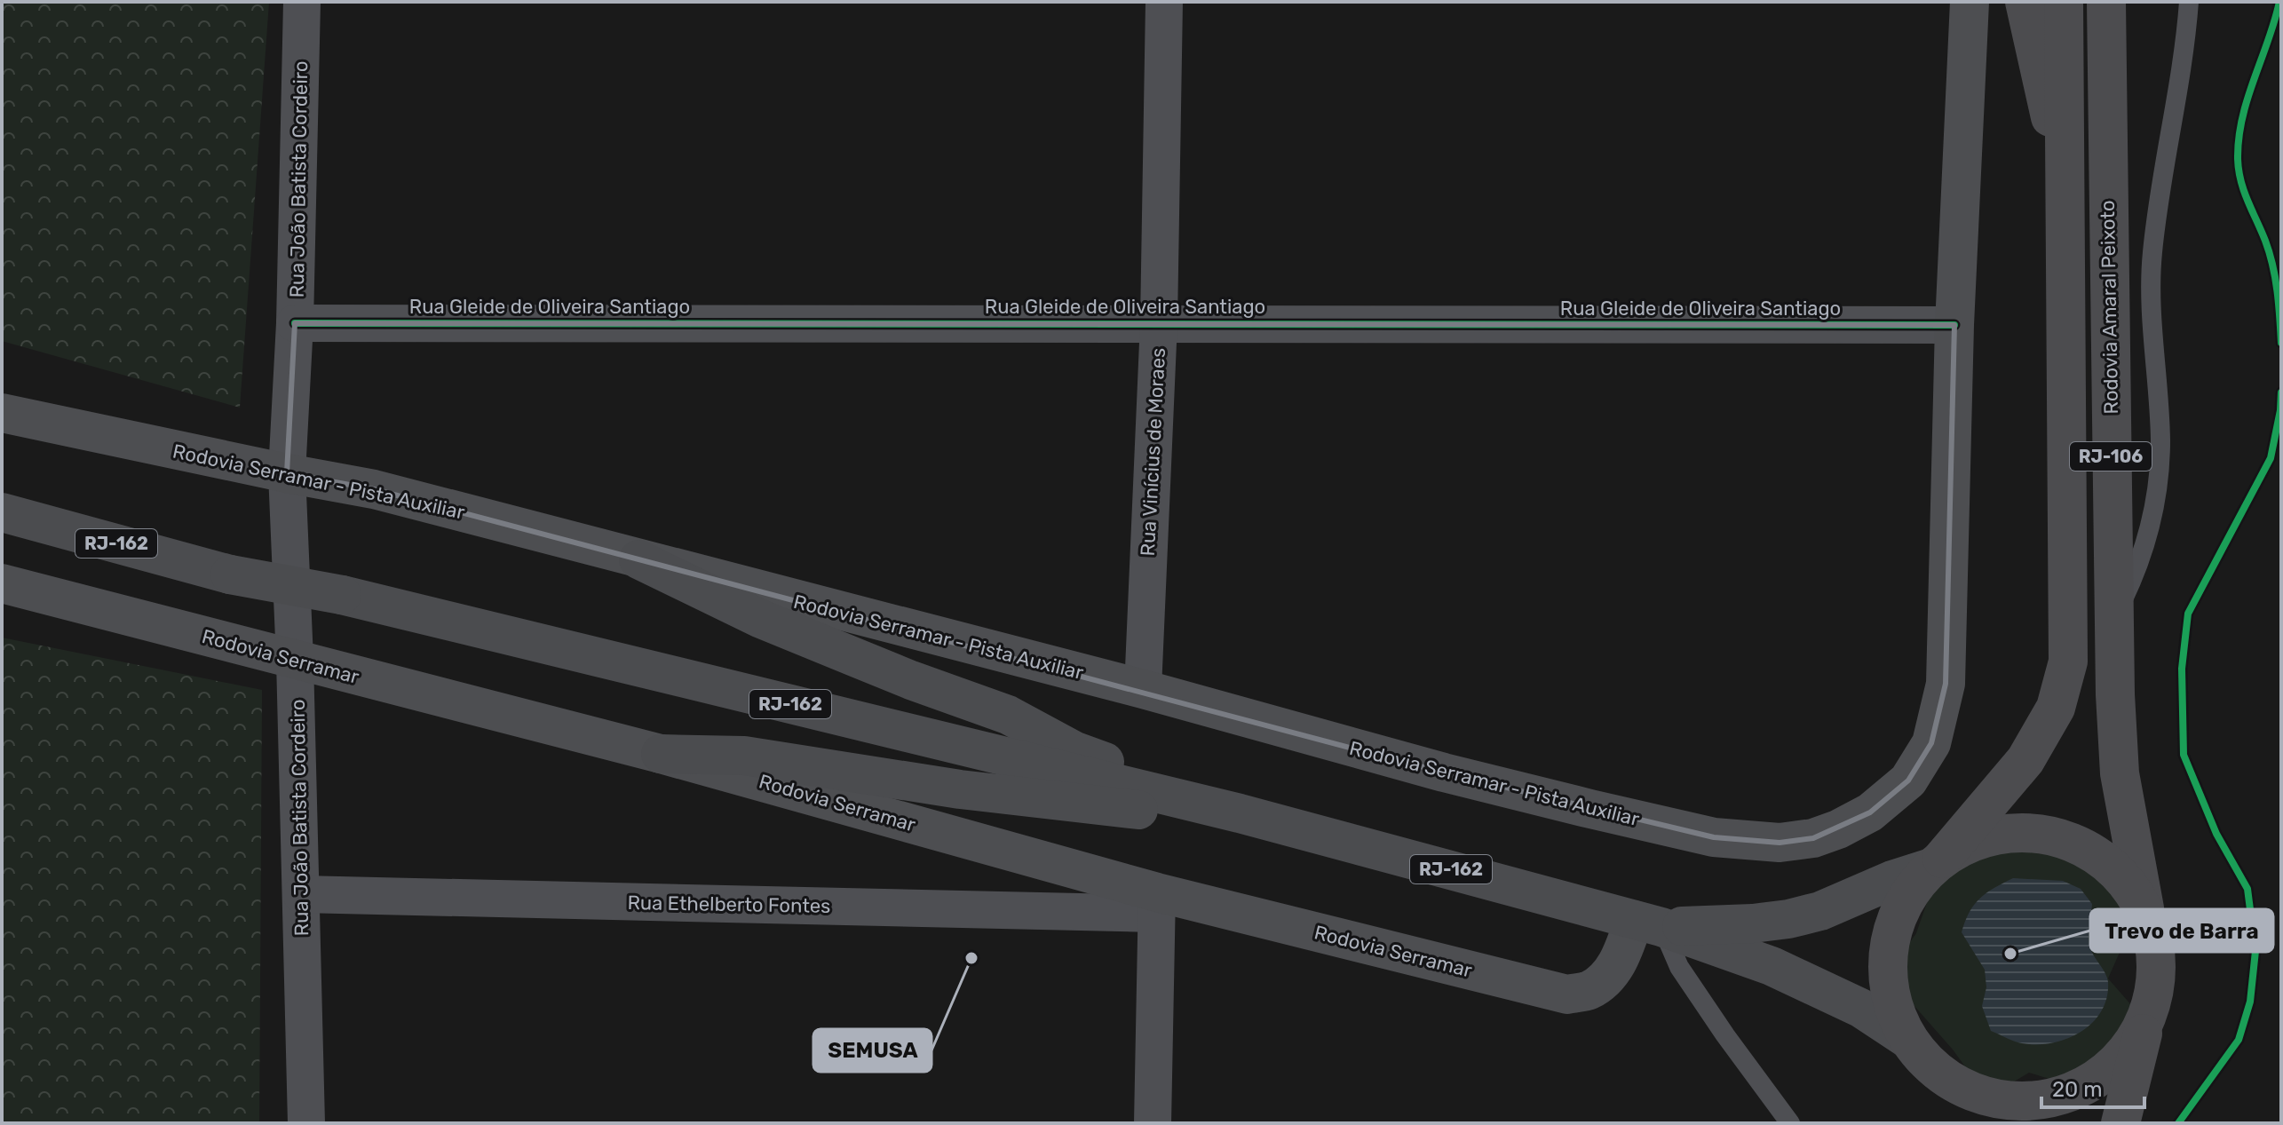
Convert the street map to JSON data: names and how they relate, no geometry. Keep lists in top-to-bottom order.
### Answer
{
  "streets": {
    "highway": ["Rodovia Amaral Peixoto", "RJ-106"],
    "main road": ["Rodovia Serramar - Pista Auxiliar", "RJ-162", "Rodovia Serramar"],
    "street": [
      "Rua João Batista Cordeiro",
      "Rua Gleide de Oliveira Santiago",
      "Rua Vinícius de Moraes",
      "Rua Ethelberto Fontes"
    ]
  },
  "crossings": [
    ["Rua João Batista Cordeiro", "Rua Gleide de Oliveira Santiago"],
    ["Rua João Batista Cordeiro", "Rodovia Serramar - Pista Auxiliar"],
    ["Rua João Batista Cordeiro", "Rodovia Serramar"],
    ["Rua João Batista Cordeiro", "Rua Ethelberto Fontes"],
    ["Rua Gleide de Oliveira Santiago", "Rua Vinícius de Moraes"],
    ["Rua Gleide de Oliveira Santiago", "Rodovia Serramar - Pista Auxiliar"],
    ["Rodovia Amaral Peixoto", "RJ-106"],
    ["Rua Vinícius de Moraes", "Rodovia Serramar - Pista Auxiliar"],
    ["RJ-106", "RJ-162"],
    ["RJ-162", "Rodovia Serramar"],
    ["Rodovia Serramar", "Rua Ethelberto Fontes"]
  ],
  "places": ["Trevo de Barra", "SEMUSA"],
  "scale_bar": "20 m"
}
